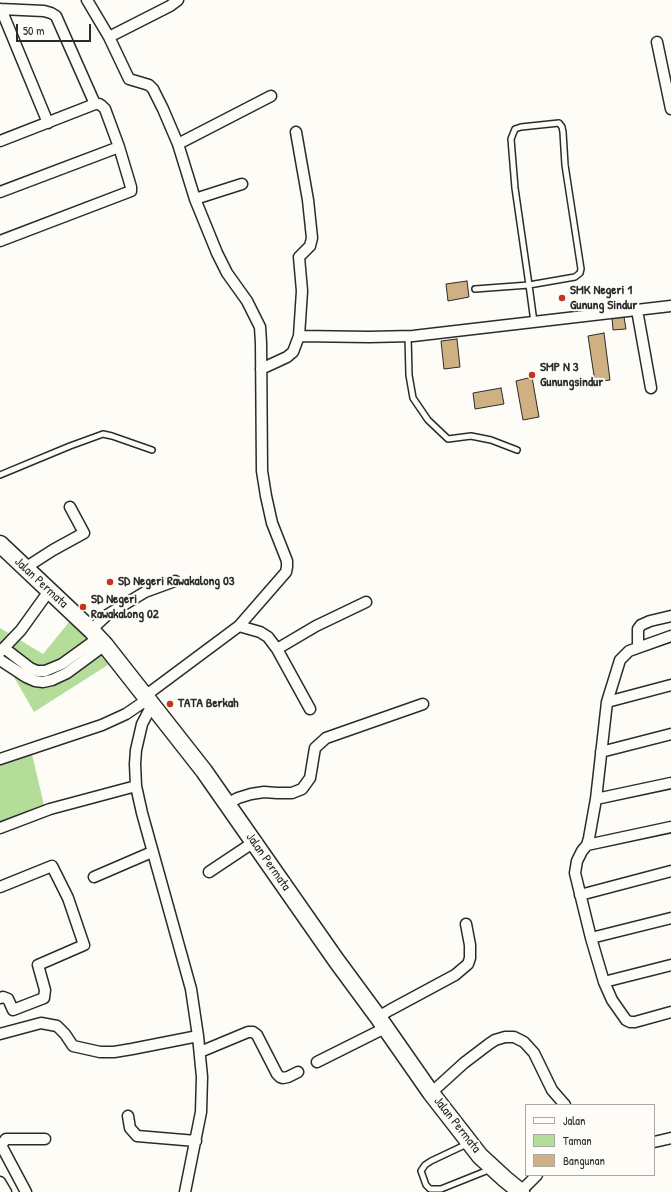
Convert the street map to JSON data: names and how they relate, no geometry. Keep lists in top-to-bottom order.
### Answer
{
  "streets": {
    "main road": ["Jalan Permata"]
  },
  "places": [
    "SMK Negeri 1 Gunung Sindur",
    "SMP N 3 Gunungsindur",
    "SD Negeri Rawakalong 03",
    "SD Negeri Rawakalong 02",
    "TATA Berkah"
  ],
  "legend": ["Jalan", "Taman", "Bangunan"],
  "scale_bar": "50 m"
}
